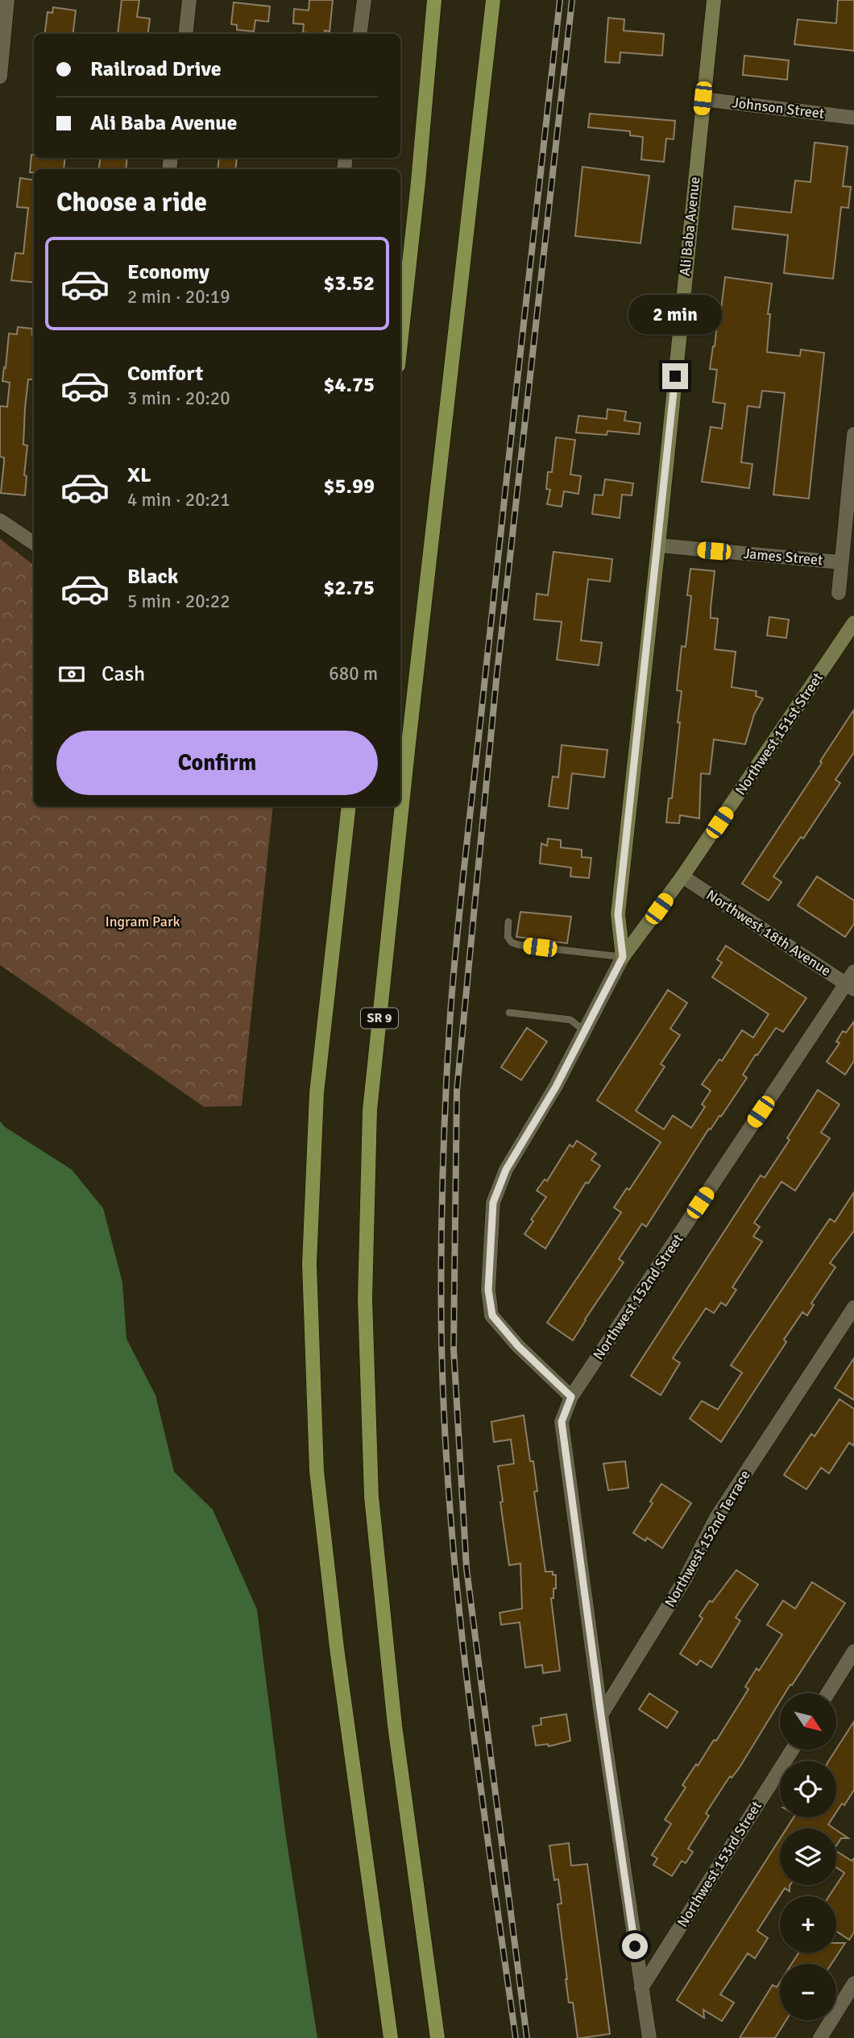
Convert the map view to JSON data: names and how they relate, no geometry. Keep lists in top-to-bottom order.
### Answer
{
  "streets": {
    "main road": ["SR 9"],
    "street": [
      "Johnson Street",
      "Ali Baba Avenue",
      "James Street",
      "Northwest 151st Street",
      "Northwest 18th Avenue",
      "Northwest 152nd Street",
      "Northwest 152nd Terrace",
      "Northwest 153rd Street"
    ]
  },
  "crossings": [
    ["Johnson Street", "Ali Baba Avenue"],
    ["Ali Baba Avenue", "James Street"],
    ["Ali Baba Avenue", "Northwest 151st Street"],
    ["Northwest 151st Street", "Northwest 18th Avenue"],
    ["Northwest 151st Street", "Northwest 152nd Street"],
    ["Northwest 18th Avenue", "Northwest 152nd Street"],
    ["Northwest 152nd Street", "Northwest 152nd Terrace"],
    ["Northwest 152nd Street", "Northwest 153rd Street"]
  ],
  "parks": ["Ingram Park"],
  "north": "bottom right",
  "page": {
    "banner": ["Railroad Drive", "Ali Baba Avenue"],
    "heading": "Choose a ride",
    "list": [
      {
        "name": "Economy",
        "note": "2 min · 20:19",
        "value": "$3.52"
      },
      {
        "name": "Comfort",
        "note": "3 min · 20:20",
        "value": "$4.75"
      },
      {
        "name": "XL",
        "note": "4 min · 20:21",
        "value": "$5.99"
      },
      {
        "name": "Black",
        "note": "5 min · 20:22",
        "value": "$2.75"
      }
    ],
    "bubble": "2 min",
    "pay": ["Cash", "680 m"],
    "buttons": "Confirm",
    "map_buttons": ["+", "−"]
  }
}
